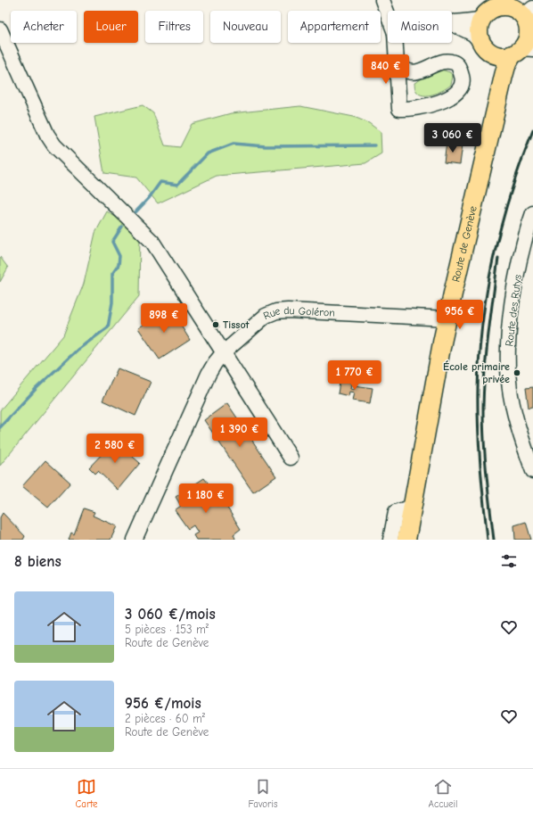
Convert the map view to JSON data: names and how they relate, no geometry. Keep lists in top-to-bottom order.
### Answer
{
  "streets": {
    "main road": ["Route de Genève"],
    "street": ["Route des Rutys", "Rue du Goléron"]
  },
  "crossings": [
    ["Route de Genève", "Rue du Goléron"]
  ],
  "places": ["Tissot", "École primaire privée"],
  "page": {
    "chip": [
      "Acheter",
      "Louer",
      "Filtres",
      "Nouveau",
      "Appartement",
      "Maison"
    ],
    "price": [
      "840 €",
      "3 060 €",
      "956 €",
      "898 €",
      "1 770 €",
      "1 390 €",
      "2 580 €",
      "1 180 €"
    ],
    "heading": "8 biens",
    "list": [
      {
        "name": "3 060 €/mois",
        "note": "5 pièces · 153 m² · Route de Genève"
      },
      {
        "name": "956 €/mois",
        "note": "2 pièces · 60 m² · Route de Genève"
      }
    ],
    "tabs": ["Carte", "Favoris", "Accueil"]
  }
}
